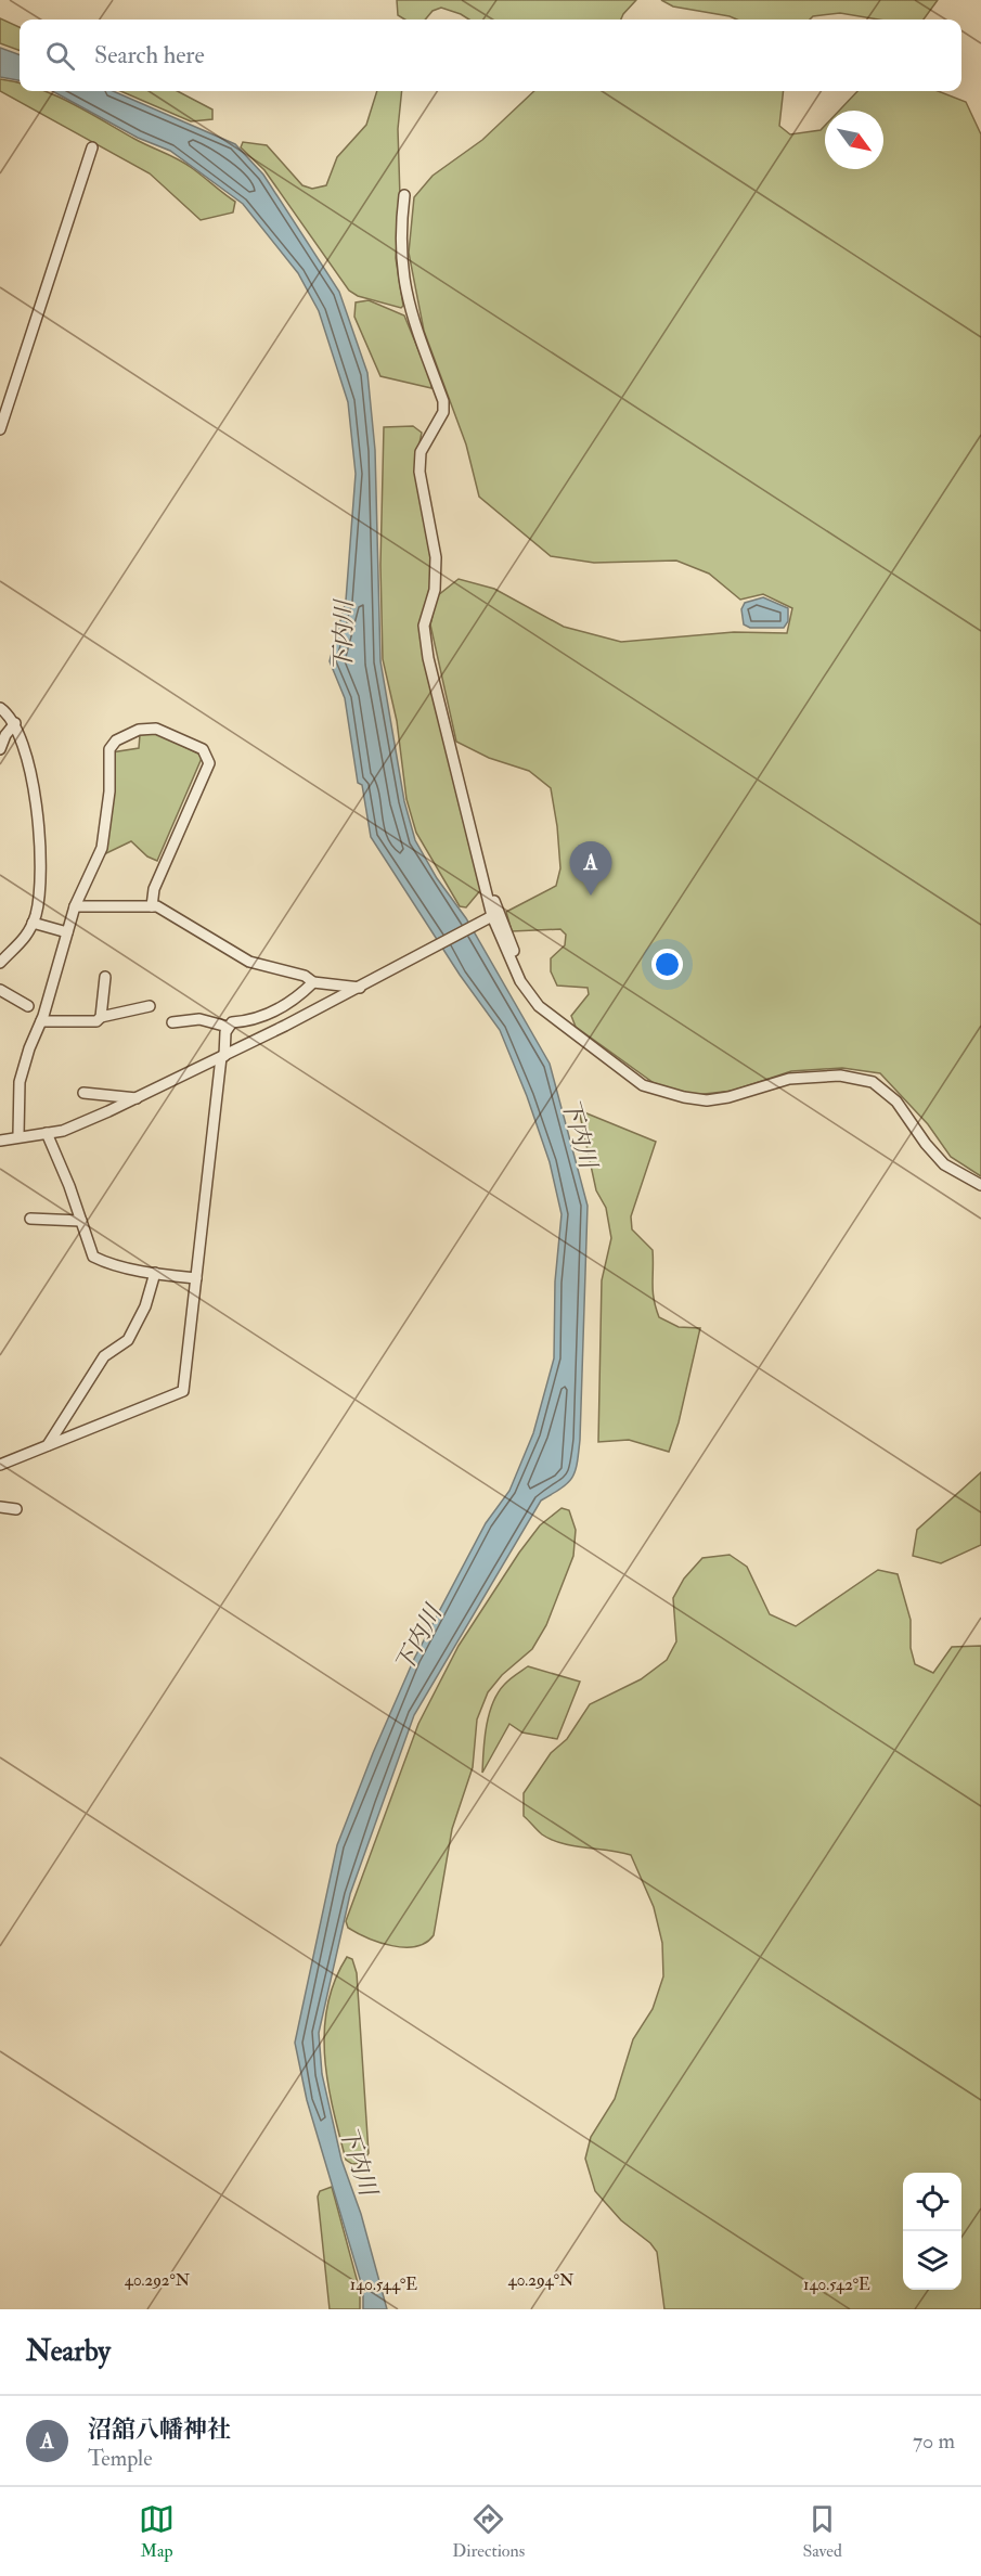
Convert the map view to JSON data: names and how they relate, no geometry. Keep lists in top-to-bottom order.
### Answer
{
  "water": ["下内川"],
  "north": "bottom right",
  "page": {
    "search": "Search here",
    "pins": "A",
    "heading": "Nearby",
    "list": [
      {
        "mark": "A",
        "name": "沼舘八幡神社",
        "note": "Temple",
        "value": "70 m"
      }
    ],
    "nav": ["Map", "Directions", "Saved"]
  },
  "coordinates": [
    "40.292°N",
    "40.294°N",
    "140.544°E",
    "140.542°E"
  ]
}
